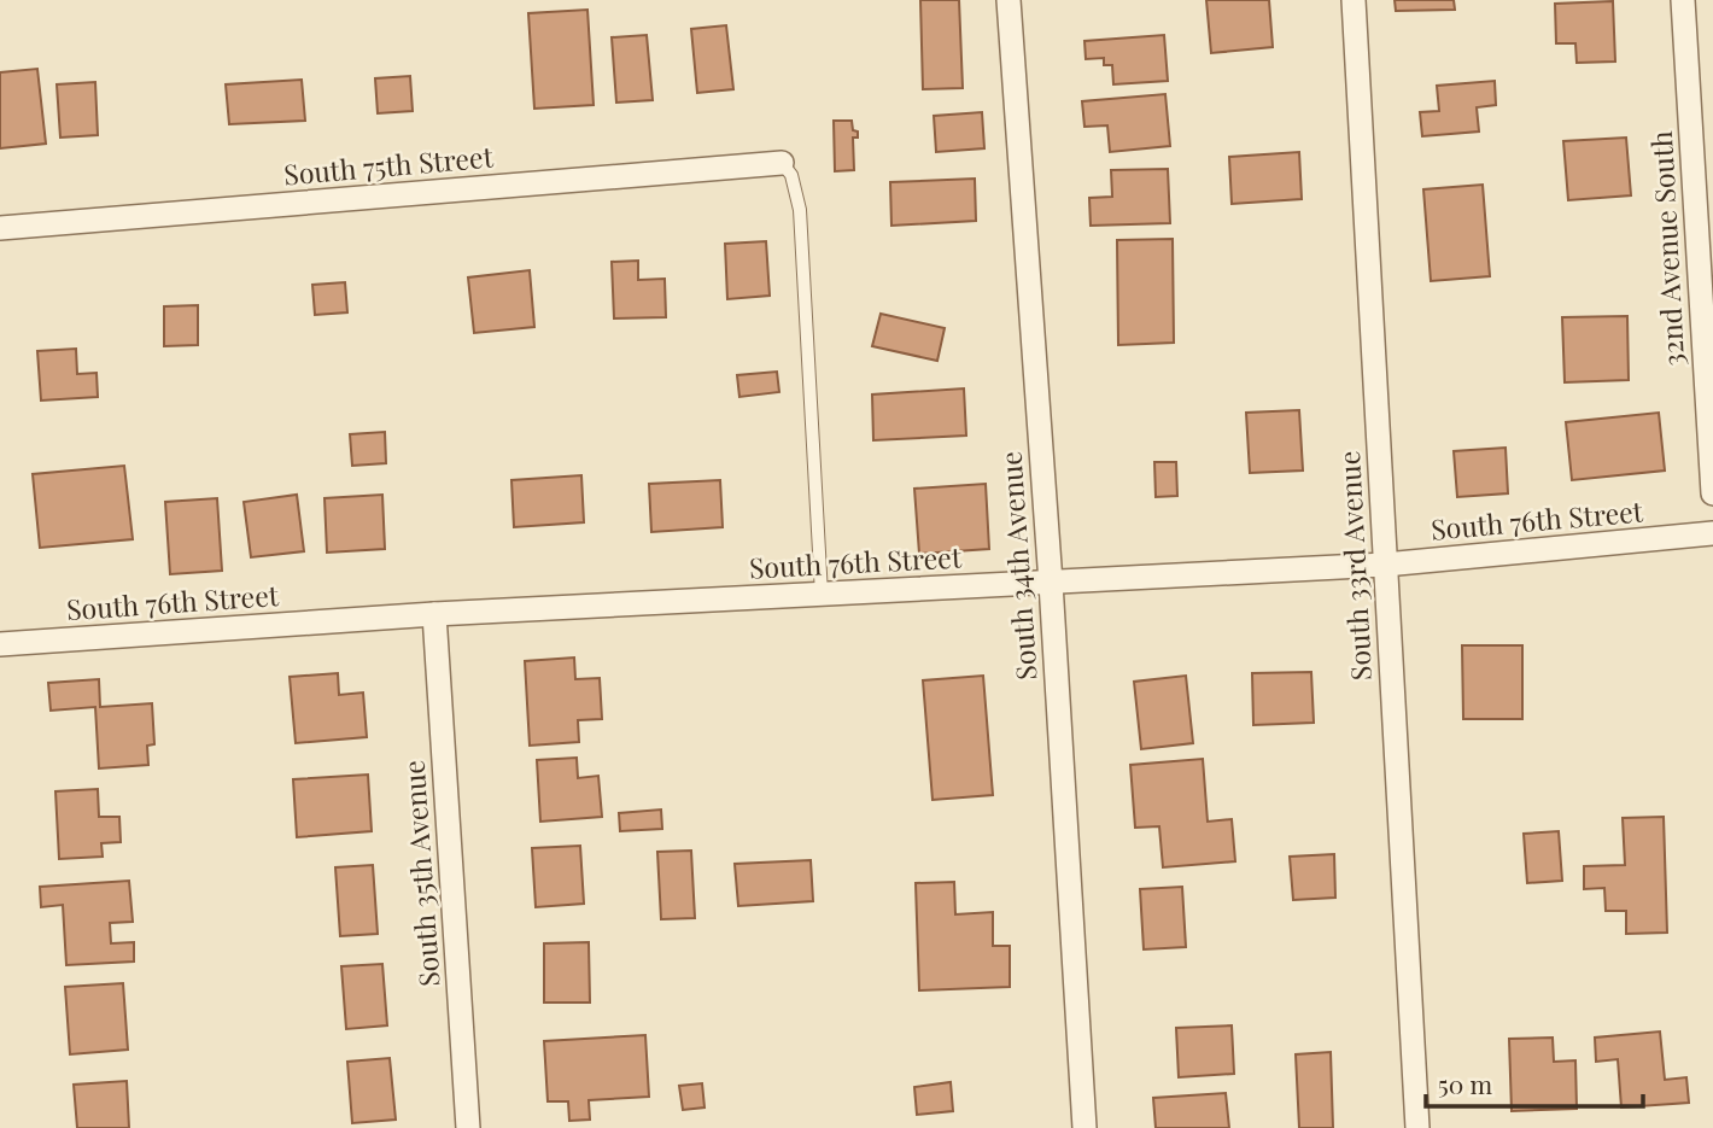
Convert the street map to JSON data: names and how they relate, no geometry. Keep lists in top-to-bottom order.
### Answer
{
  "streets": {
    "street": [
      "South 75th Street",
      "32nd Avenue South",
      "South 76th Street",
      "South 34th Avenue",
      "South 33rd Avenue",
      "South 35th Avenue"
    ]
  },
  "crossings": [
    ["South 76th Street", "South 34th Avenue"],
    ["South 76th Street", "South 33rd Avenue"],
    ["South 76th Street", "South 35th Avenue"]
  ],
  "scale_bar": "50 m"
}
